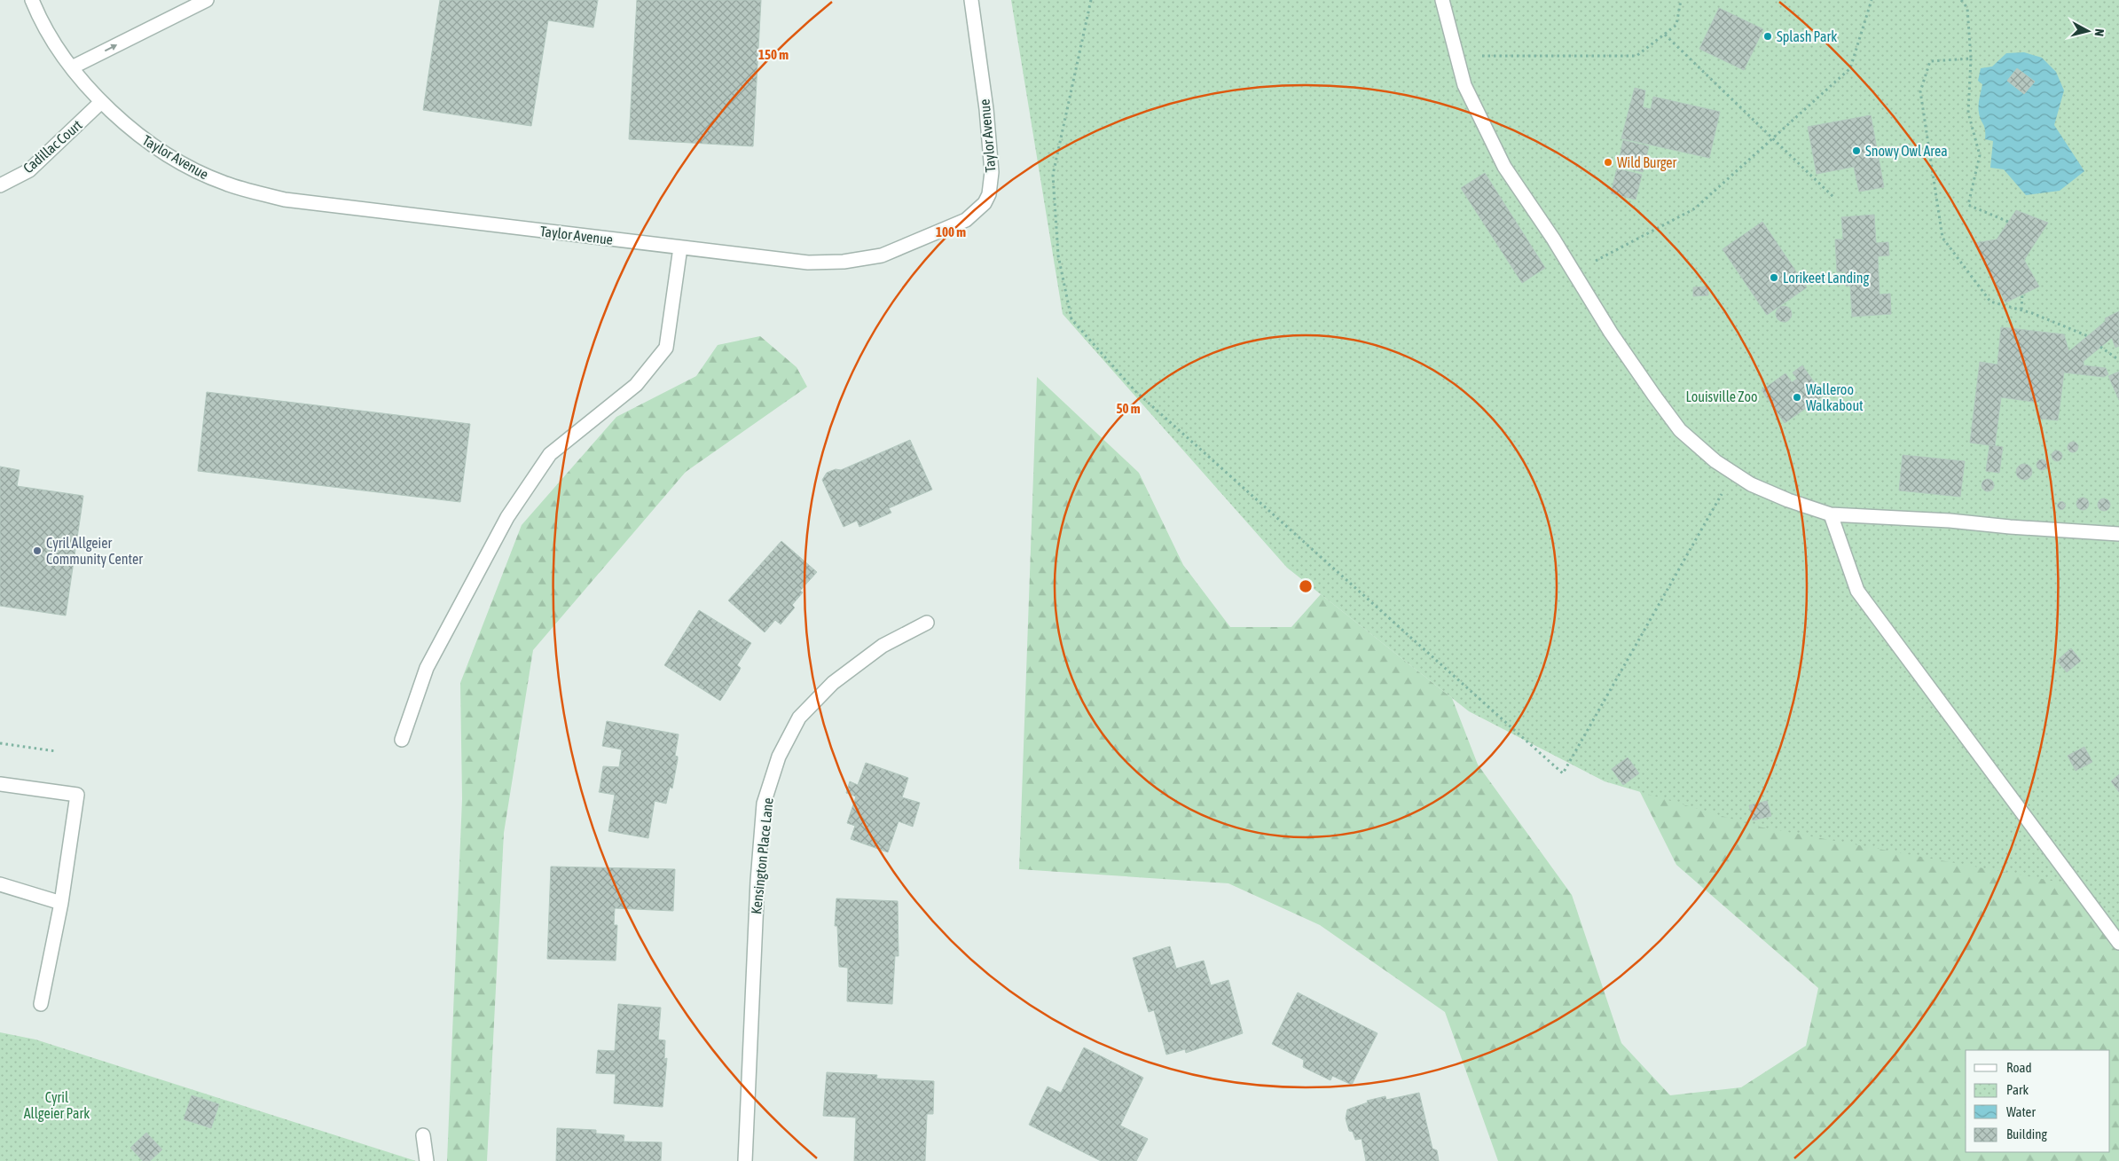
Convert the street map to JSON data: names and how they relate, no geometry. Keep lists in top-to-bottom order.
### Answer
{
  "streets": {
    "street": ["Taylor Avenue", "Cadillac Court", "Kensington Place Lane"]
  },
  "crossings": [
    ["Taylor Avenue", "Cadillac Court"]
  ],
  "parks": ["Louisville Zoo", "Cyril Allgeier Park"],
  "places": [
    "Splash Park",
    "Snowy Owl Area",
    "Wild Burger",
    "Lorikeet Landing",
    "Walleroo Walkabout",
    "Cyril Allgeier Community Center"
  ],
  "legend": [
    "Road",
    "Park",
    "Water",
    "Building"
  ],
  "north": "right",
  "rings": ["150 m", "100 m", "50 m"]
}
